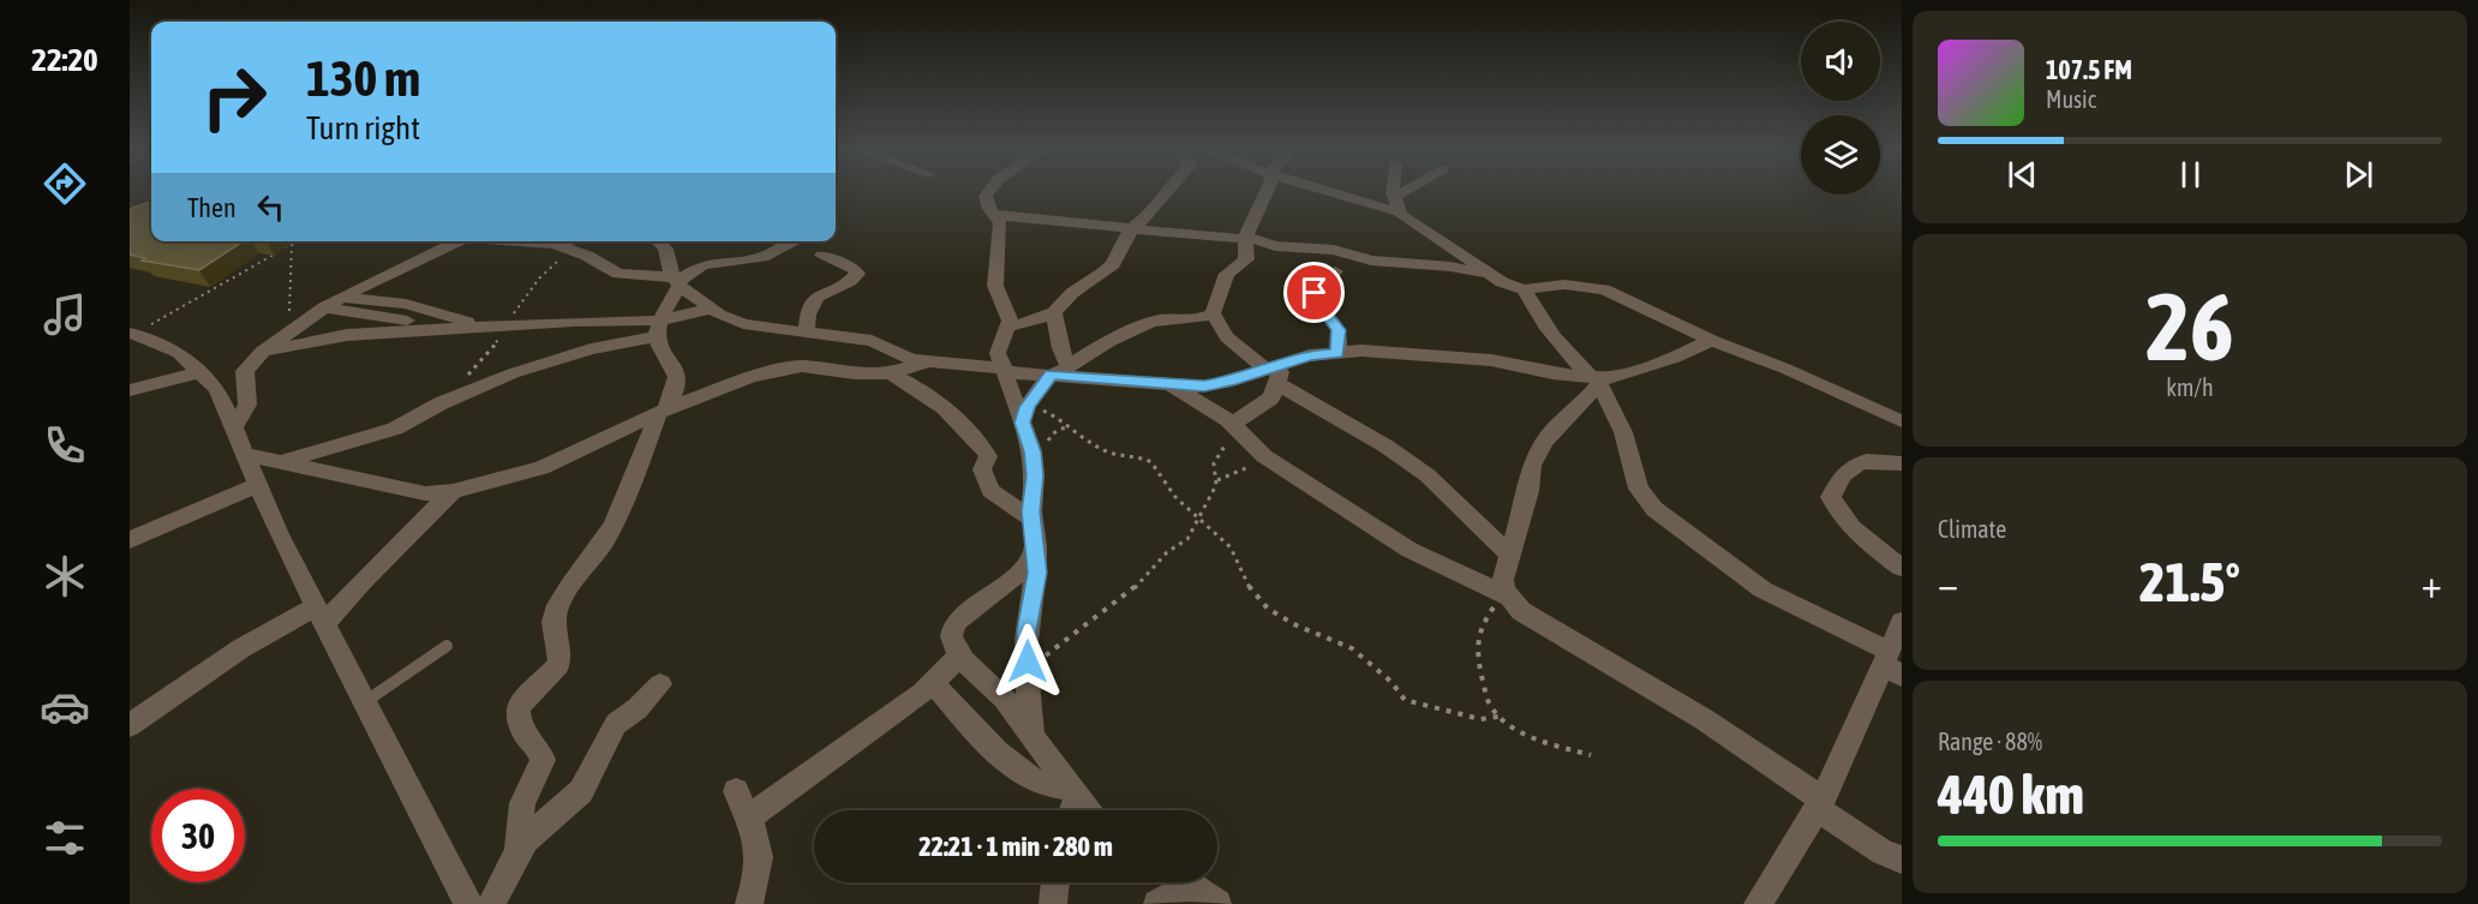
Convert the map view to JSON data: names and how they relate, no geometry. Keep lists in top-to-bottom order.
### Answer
{
  "page": {
    "tabs": "22:20",
    "turn": ["130 m", "Turn right"],
    "song": ["107.5 FM", "Music"],
    "then": "Then",
    "tile": [
      ["26", "km/h"],
      "Climate",
      ["Range · 88%", "440 km"]
    ],
    "heat": ["−", "21.5°", "+"],
    "limit": "30",
    "trip": "22:21 · 1 min · 280 m"
  }
}
